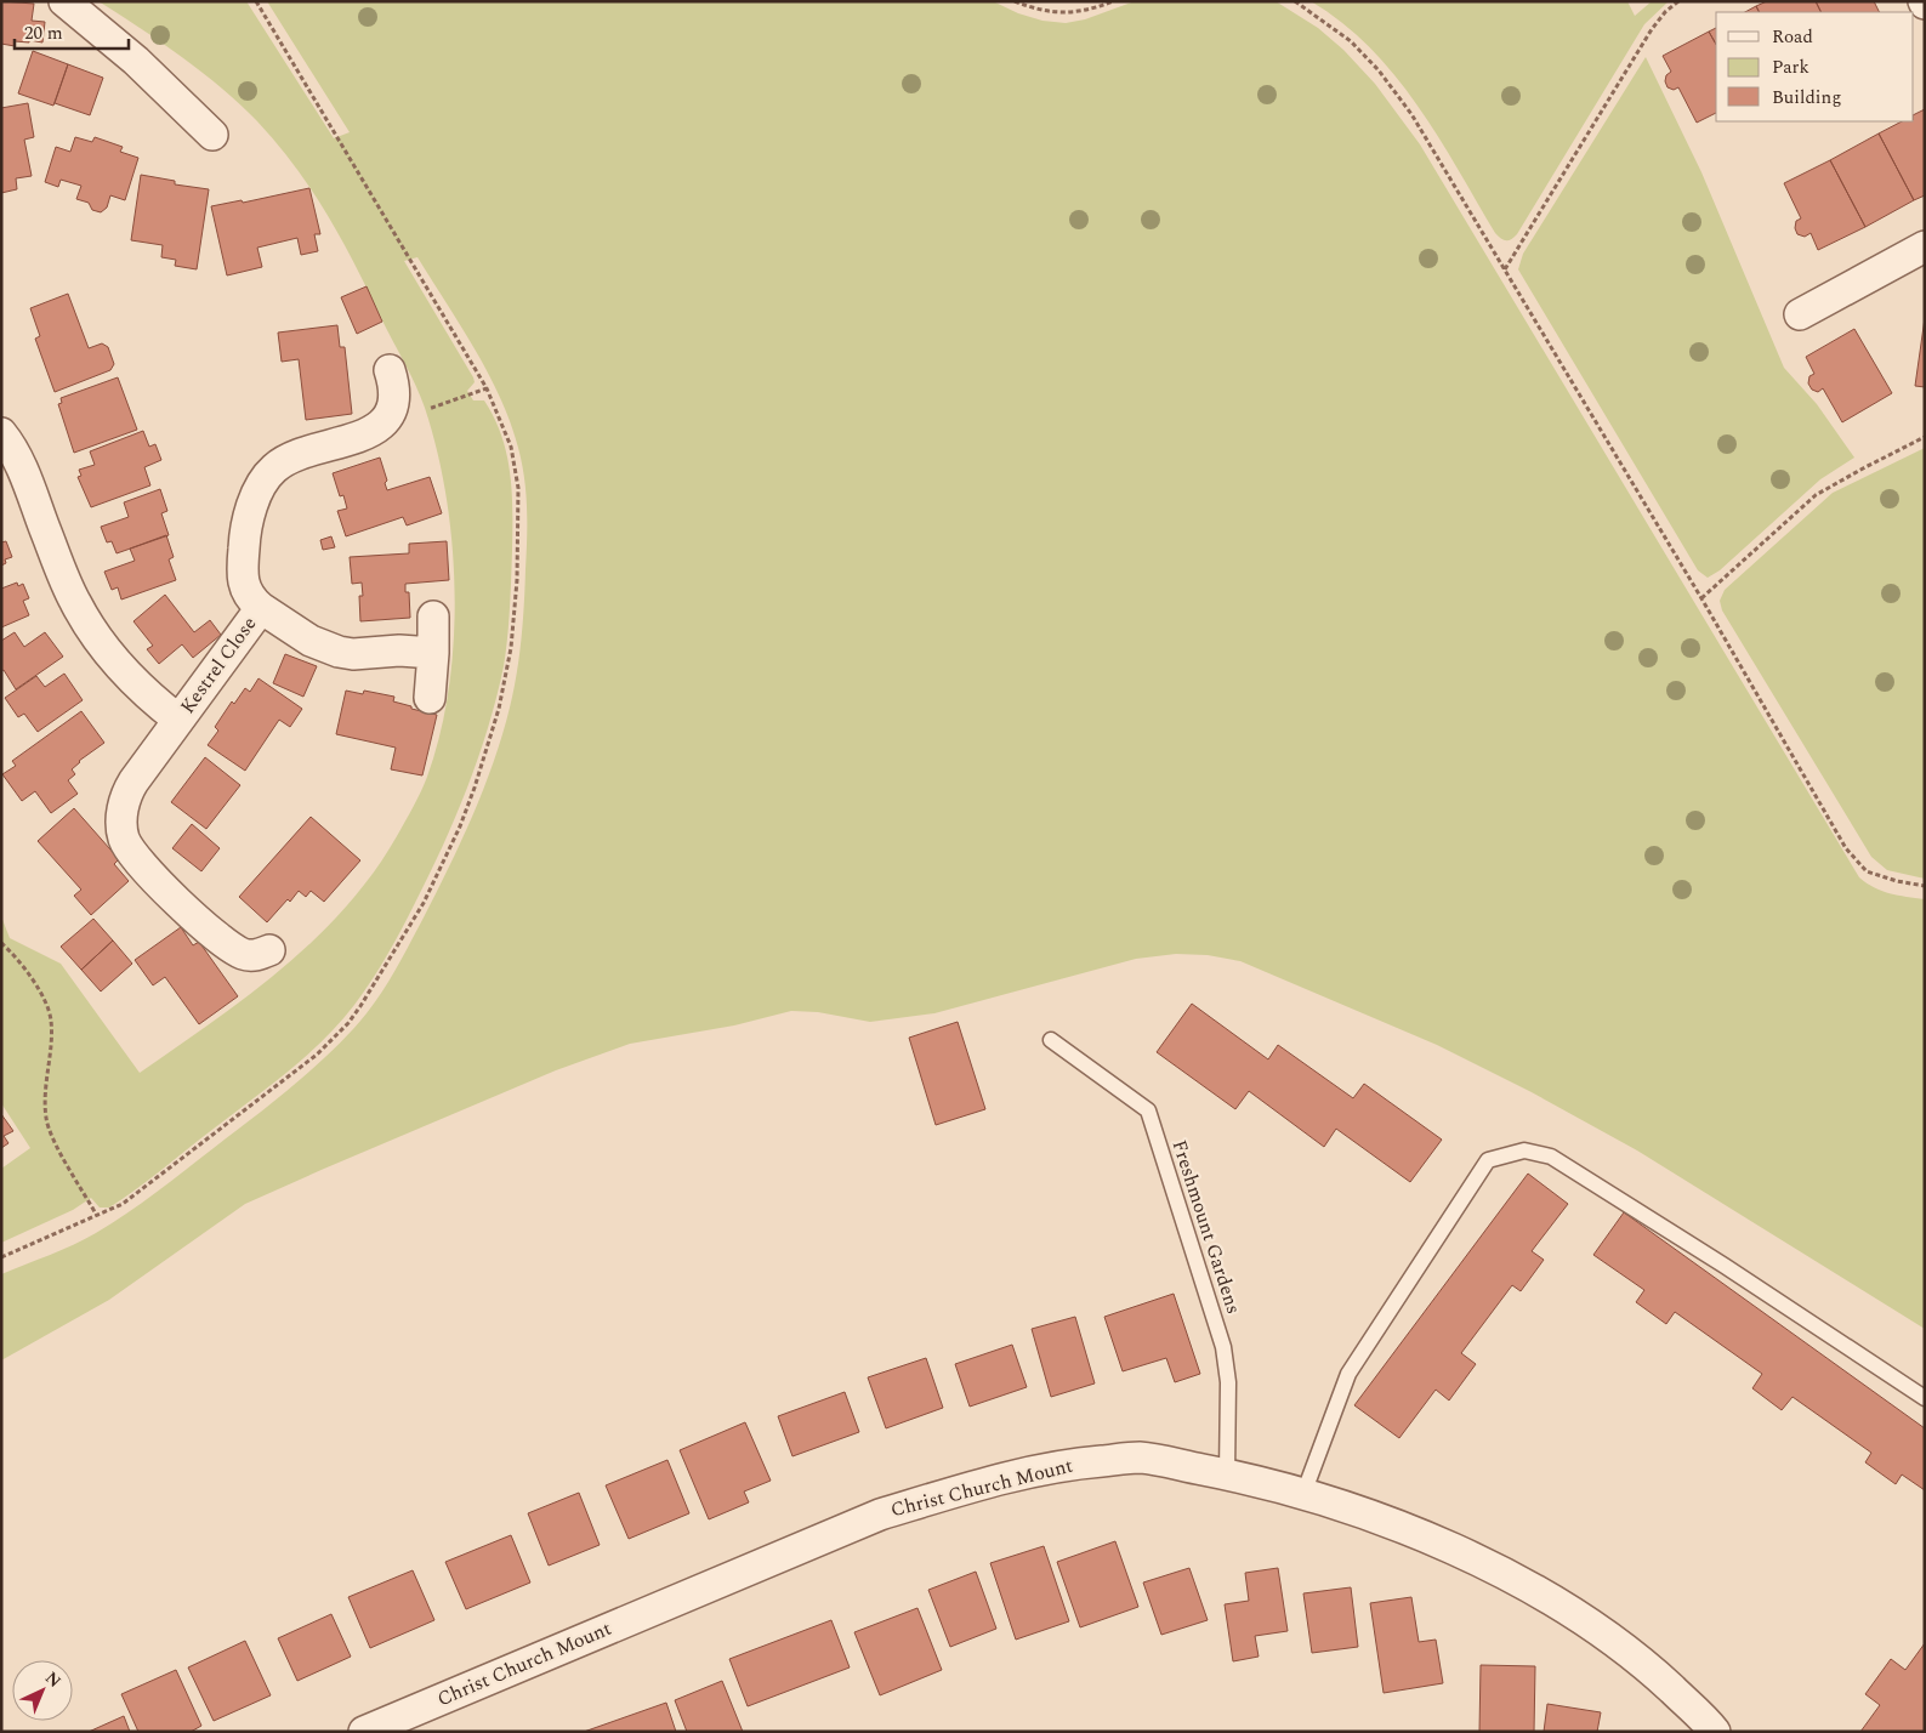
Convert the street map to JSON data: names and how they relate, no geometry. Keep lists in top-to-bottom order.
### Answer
{
  "streets": {
    "street": ["Kestrel Close", "Christ Church Mount"],
    "lane": ["Freshmount Gardens"]
  },
  "crossings": [
    ["Freshmount Gardens", "Christ Church Mount"]
  ],
  "legend": ["Road", "Park", "Building"],
  "scale_bar": "20 m",
  "north": "top right"
}
